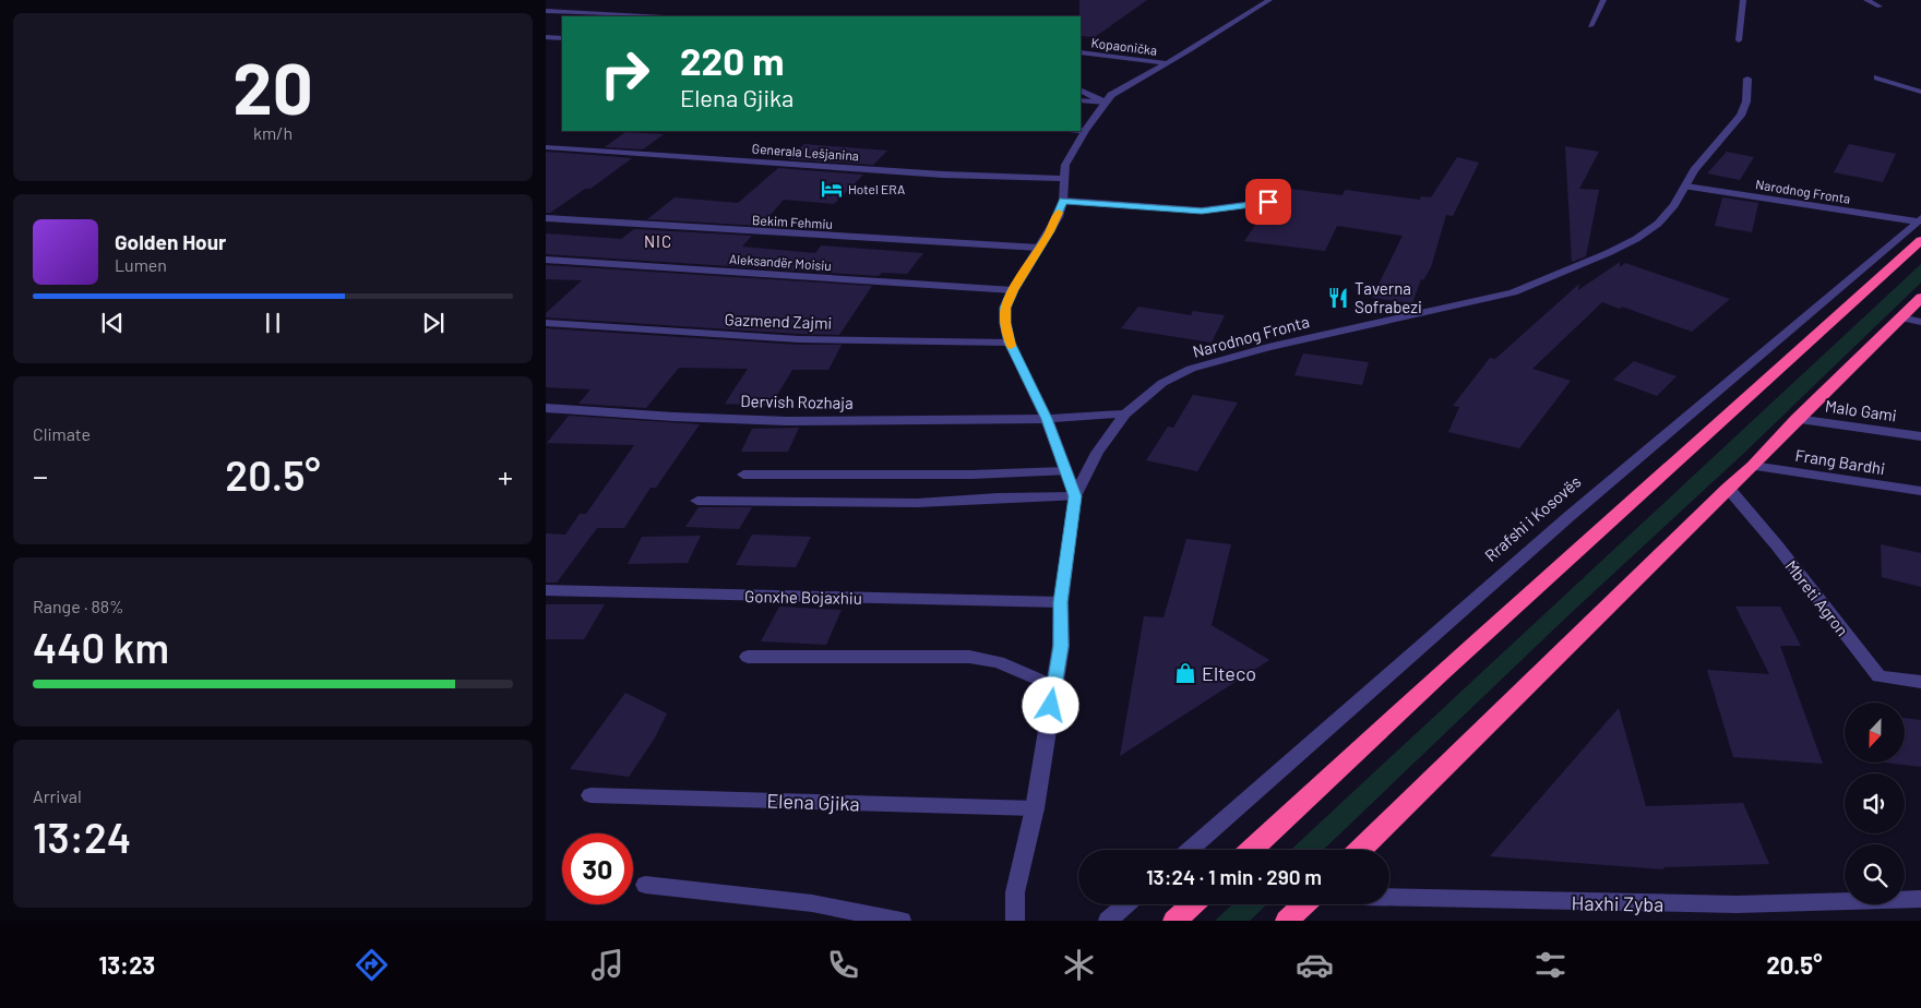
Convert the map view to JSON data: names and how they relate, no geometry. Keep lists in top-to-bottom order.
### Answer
{
  "streets": {
    "street": [
      "Kopaonička",
      "Generala Lešjanina",
      "Narodnog Fronta",
      "Bekim Fehmiu",
      "Aleksandër Moisiu",
      "Gazmend Zajmi",
      "Dervish Rozhaja",
      "Malo Gami",
      "Frang Bardhi",
      "Rrafshi i Kosovës",
      "Gonxhe Bojaxhiu",
      "Mbreti Agron",
      "Elena Gjika",
      "Haxhi Zyba"
    ]
  },
  "crossings": [
    ["Narodnog Fronta", "Rrafshi i Kosovës"]
  ],
  "districts": ["NIC"],
  "places": {
    "hotel": ["Hotel ERA"],
    "restaurant": ["Taverna Sofrabezi"],
    "shop": ["Elteco"]
  },
  "north": "bottom",
  "page": {
    "tile": [
      ["20", "km/h"],
      "Climate",
      ["Range · 88%", "440 km"],
      ["Arrival", "13:24"]
    ],
    "turn": ["220 m", "Elena Gjika"],
    "song": ["Golden Hour", "Lumen"],
    "heat": ["−", "20.5°", "+"],
    "limit": "30",
    "trip": "13:24 · 1 min · 290 m",
    "tabs": ["13:23", "20.5°"]
  }
}
